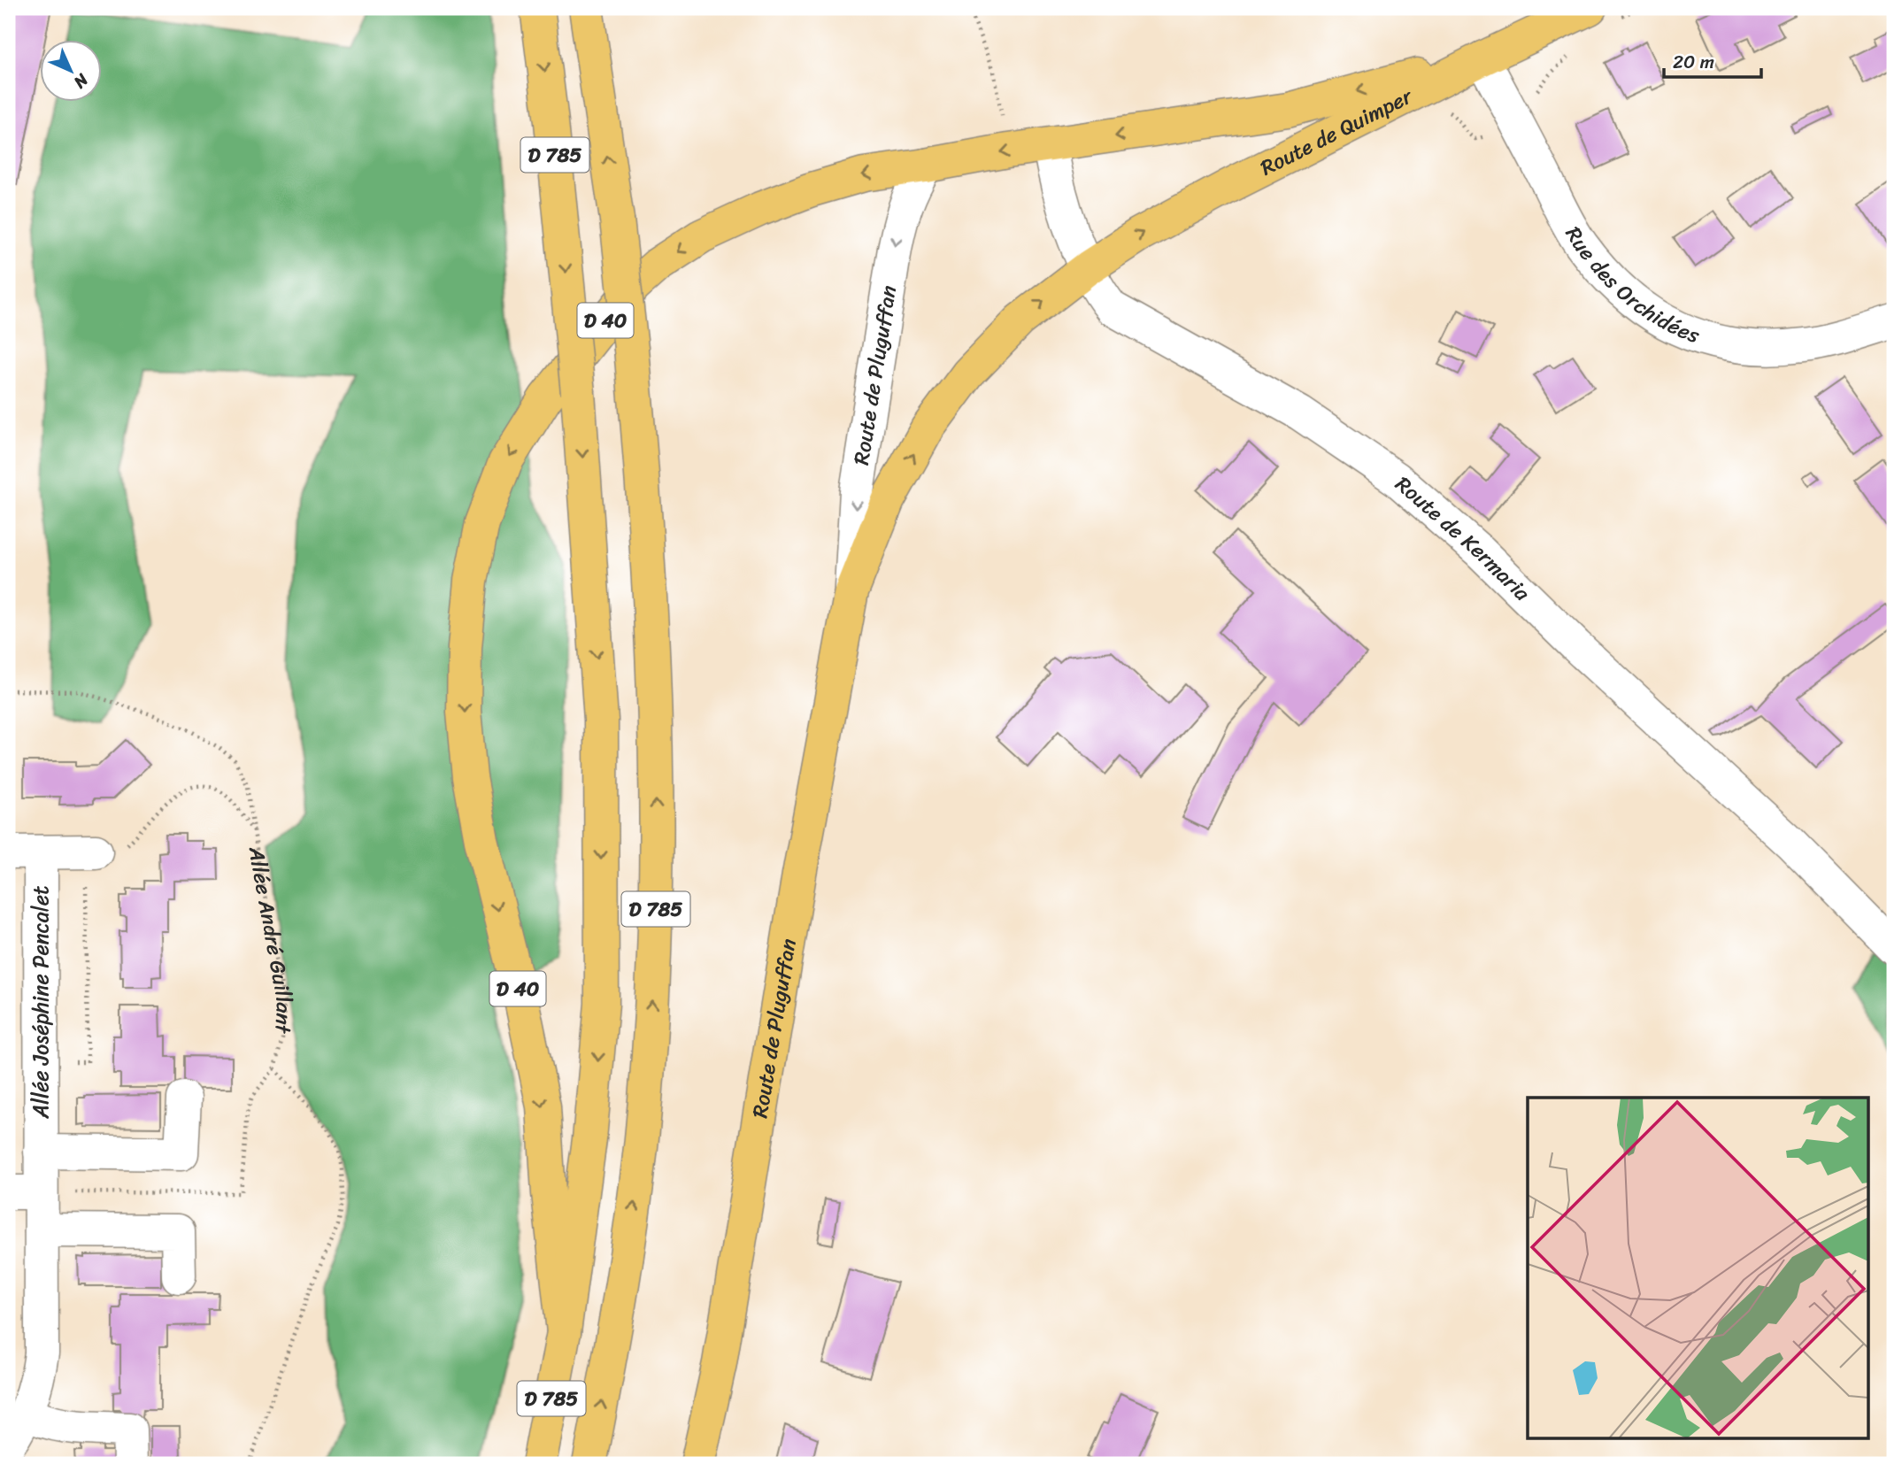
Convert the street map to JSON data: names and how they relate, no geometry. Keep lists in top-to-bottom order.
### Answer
{
  "streets": {
    "main road": [
      "Route de Quimper",
      "D 785",
      "D 40",
      "Route de Pluguffan"
    ],
    "street": ["Rue des Orchidées", "Route de Kermaria", "Allée Joséphine Pencalet"],
    "path": ["Allée André Guillant"]
  },
  "crossings": [
    ["Route de Quimper", "Rue des Orchidées"],
    ["Route de Quimper", "D 40"],
    ["Route de Quimper", "Route de Pluguffan"],
    ["Route de Quimper", "Route de Kermaria"],
    ["D 785", "D 40"],
    ["Rue des Orchidées", "D 40"],
    ["D 40", "Route de Pluguffan"],
    ["D 40", "Route de Kermaria"],
    ["Route de Pluguffan", "Route de Kermaria"],
    ["Allée André Guillant", "Allée Joséphine Pencalet"]
  ],
  "scale_bar": "20 m",
  "north": "bottom right"
}
